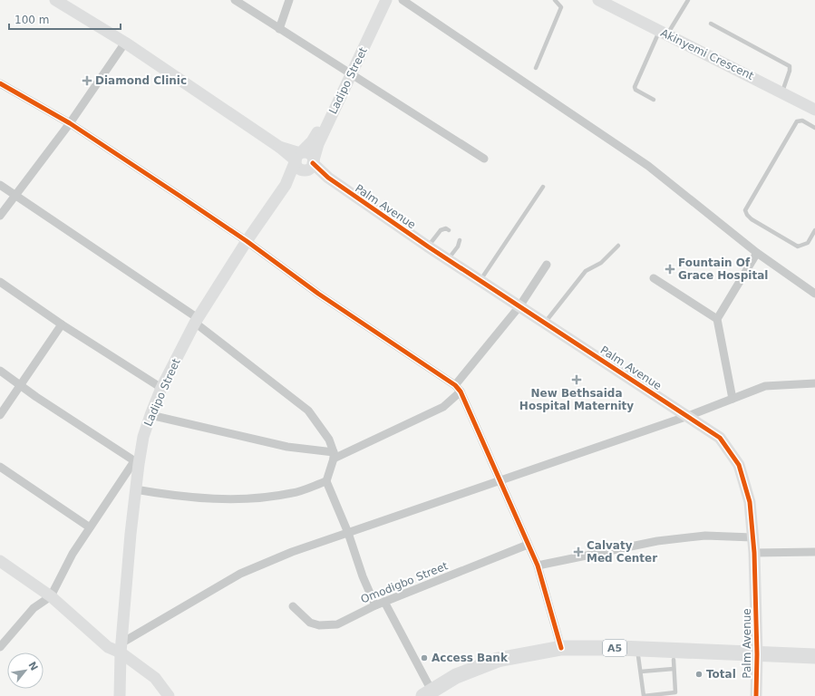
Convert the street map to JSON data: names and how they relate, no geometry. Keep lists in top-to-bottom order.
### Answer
{
  "streets": {
    "highway": ["A5"],
    "street": [
      "Akinyemi Crescent",
      "Ladipo Street",
      "Palm Avenue",
      "Omodigbo Street"
    ]
  },
  "crossings": [
    ["Ladipo Street", "Palm Avenue"],
    ["Palm Avenue", "A5"]
  ],
  "places": {
    "health": [
      "Diamond Clinic",
      "Fountain Of Grace Hospital",
      "New Bethsaida Hospital Maternity",
      "Calvaty Med Center"
    ],
    "other": ["Access Bank", "Total"]
  },
  "scale_bar": "100 m",
  "north": "top right"
}
